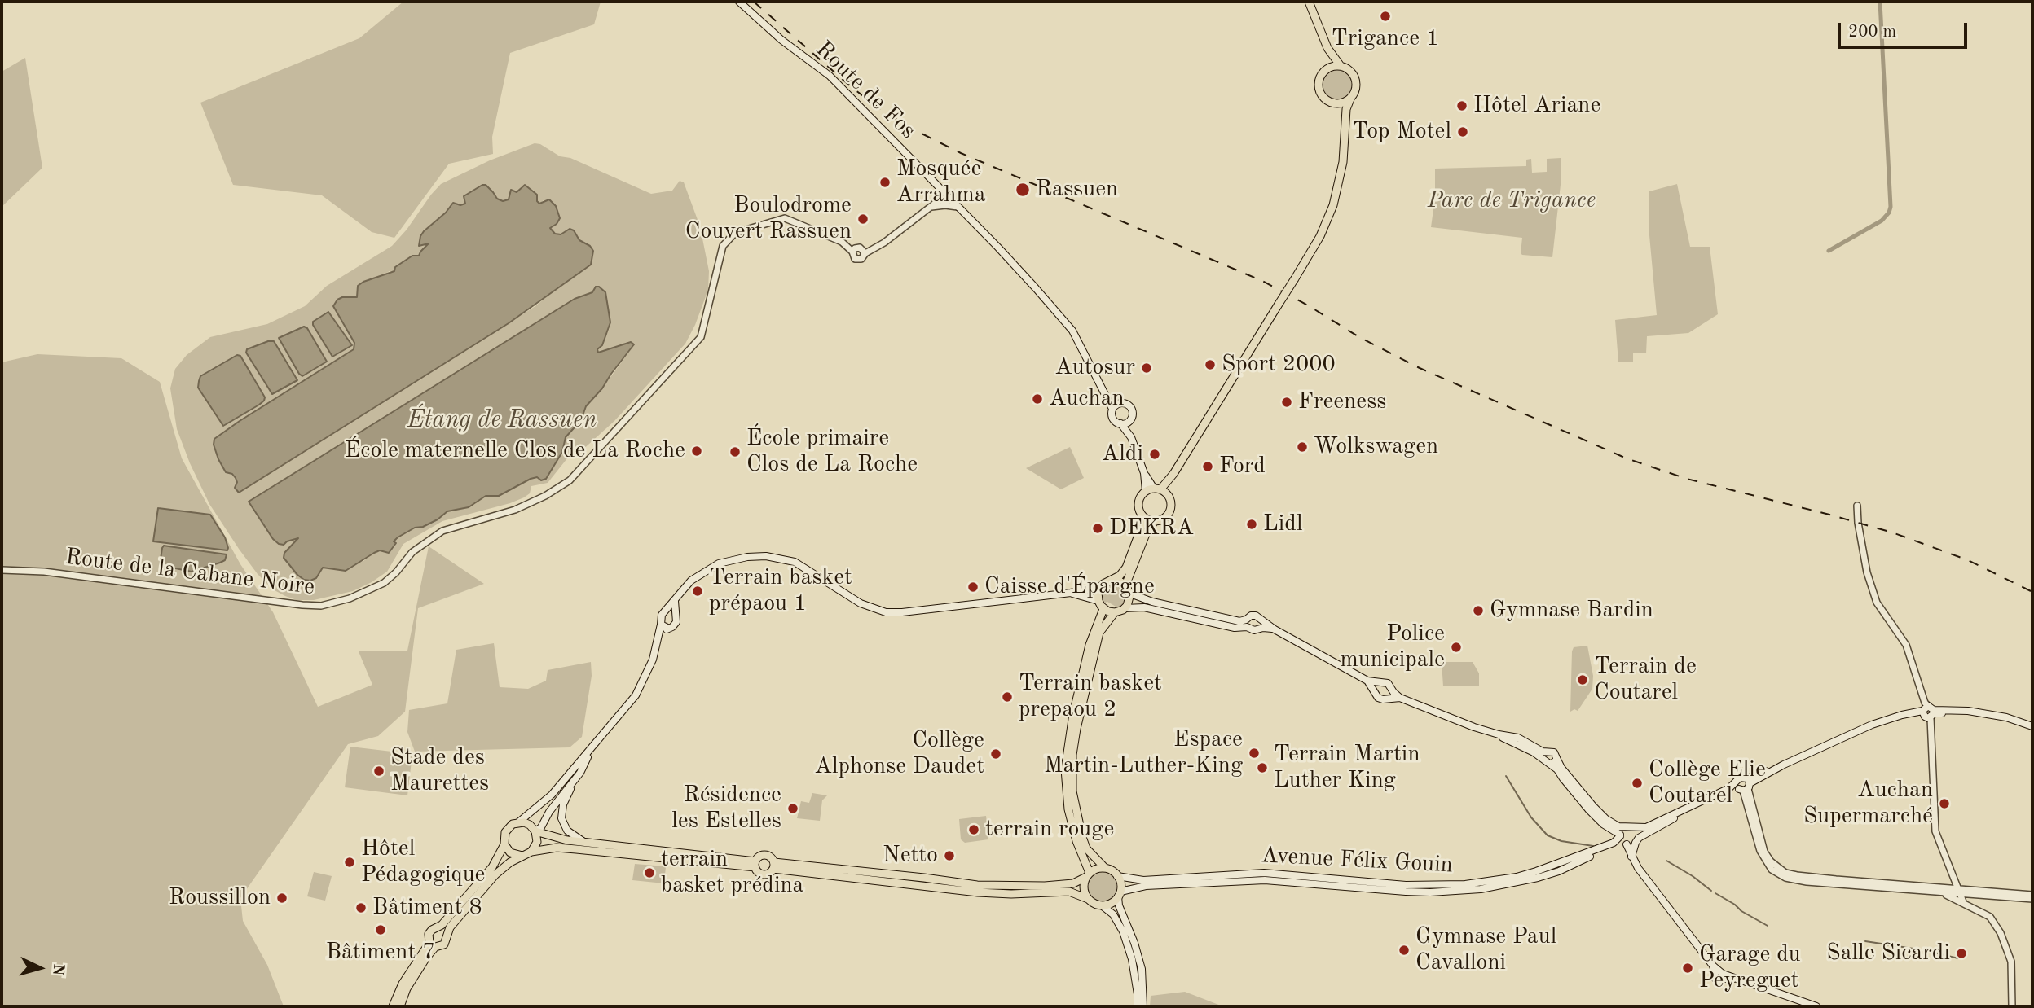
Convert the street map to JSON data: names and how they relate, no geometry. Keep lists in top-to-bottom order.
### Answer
{
  "streets": {
    "main road": ["Route de Fos", "Avenue Félix Gouin"],
    "street": ["Route de la Cabane Noire"]
  },
  "water": ["Étang de Rassuen"],
  "parks": ["Parc de Trigance"],
  "places": [
    "Trigance 1",
    "Hôtel Ariane",
    "Top Motel",
    "Mosquée Arrahma",
    "Rassuen",
    "Boulodrome Couvert Rassuen",
    "Sport 2000",
    "Autosur",
    "Auchan",
    "Freeness",
    "Wolkswagen",
    "École maternelle Clos de La Roche",
    "École primaire Clos de La Roche",
    "Aldi",
    "Ford",
    "Lidl",
    "DEKRA",
    "Caisse d'Épargne",
    "Terrain basket prépaou 1",
    "Gymnase Bardin",
    "Police municipale",
    "Terrain de Coutarel",
    "Terrain basket prepaou 2",
    "Espace Martin-Luther-King",
    "Collège Alphonse Daudet",
    "Terrain Martin Luther King",
    "Stade des Maurettes",
    "Collège Elie Coutarel",
    "Auchan Supermarché",
    "Résidence les Estelles",
    "terrain rouge",
    "Netto",
    "Hôtel Pédagogique",
    "terrain basket prédina",
    "Roussillon",
    "Bâtiment 8",
    "Bâtiment 7",
    "Gymnase Paul Cavalloni",
    "Salle Sicardi",
    "Garage du Peyreguet"
  ],
  "scale_bar": "200 m",
  "north": "right"
}
